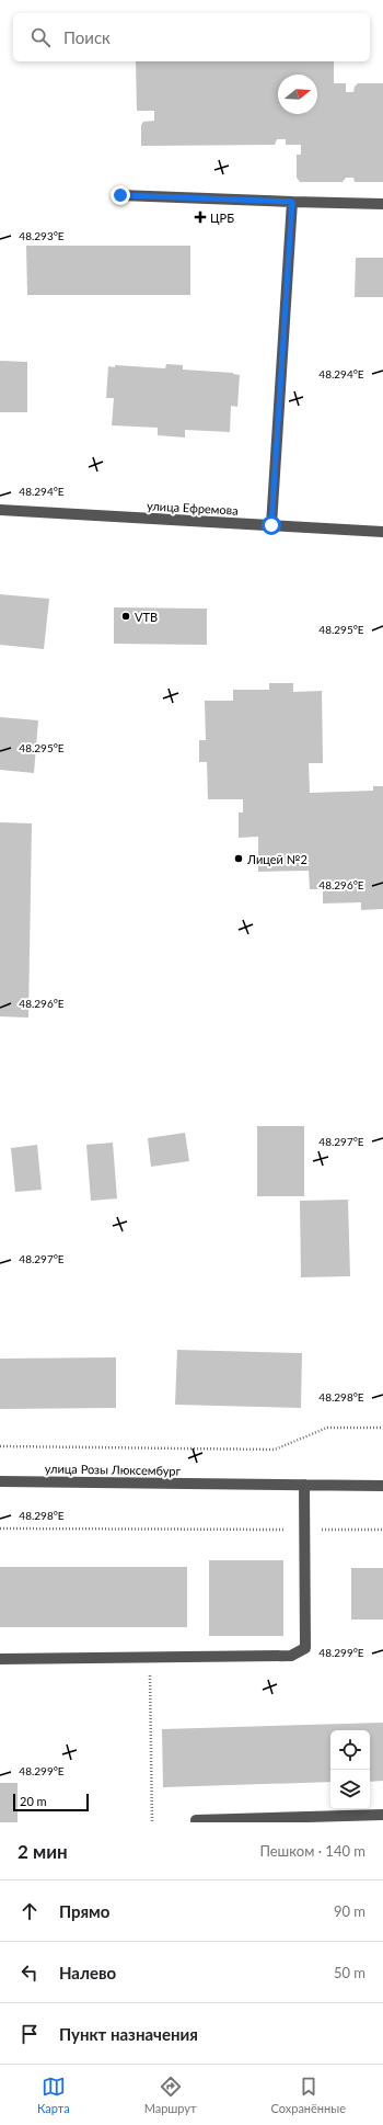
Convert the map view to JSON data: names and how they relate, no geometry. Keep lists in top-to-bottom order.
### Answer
{
  "streets": {
    "street": ["улица Ефремова", "улица Розы Люксембург"]
  },
  "places": {
    "health": ["ЦРБ"],
    "other": ["VTB", "Лицей №2"]
  },
  "scale_bar": "20 m",
  "north": "right",
  "page": {
    "search": "Поиск",
    "scale": "20 m",
    "heading": ["2 мин", "Пешком · 140 m"],
    "list": [
      ["Прямо", "90 m"],
      ["Налево", "50 m"],
      "Пункт назначения"
    ],
    "nav": ["Карта", "Маршрут", "Сохранённые"]
  },
  "coordinates": [
    "48.293°E",
    "48.294°E",
    "48.295°E",
    "48.296°E",
    "48.297°E",
    "48.298°E",
    "48.299°E"
  ]
}
